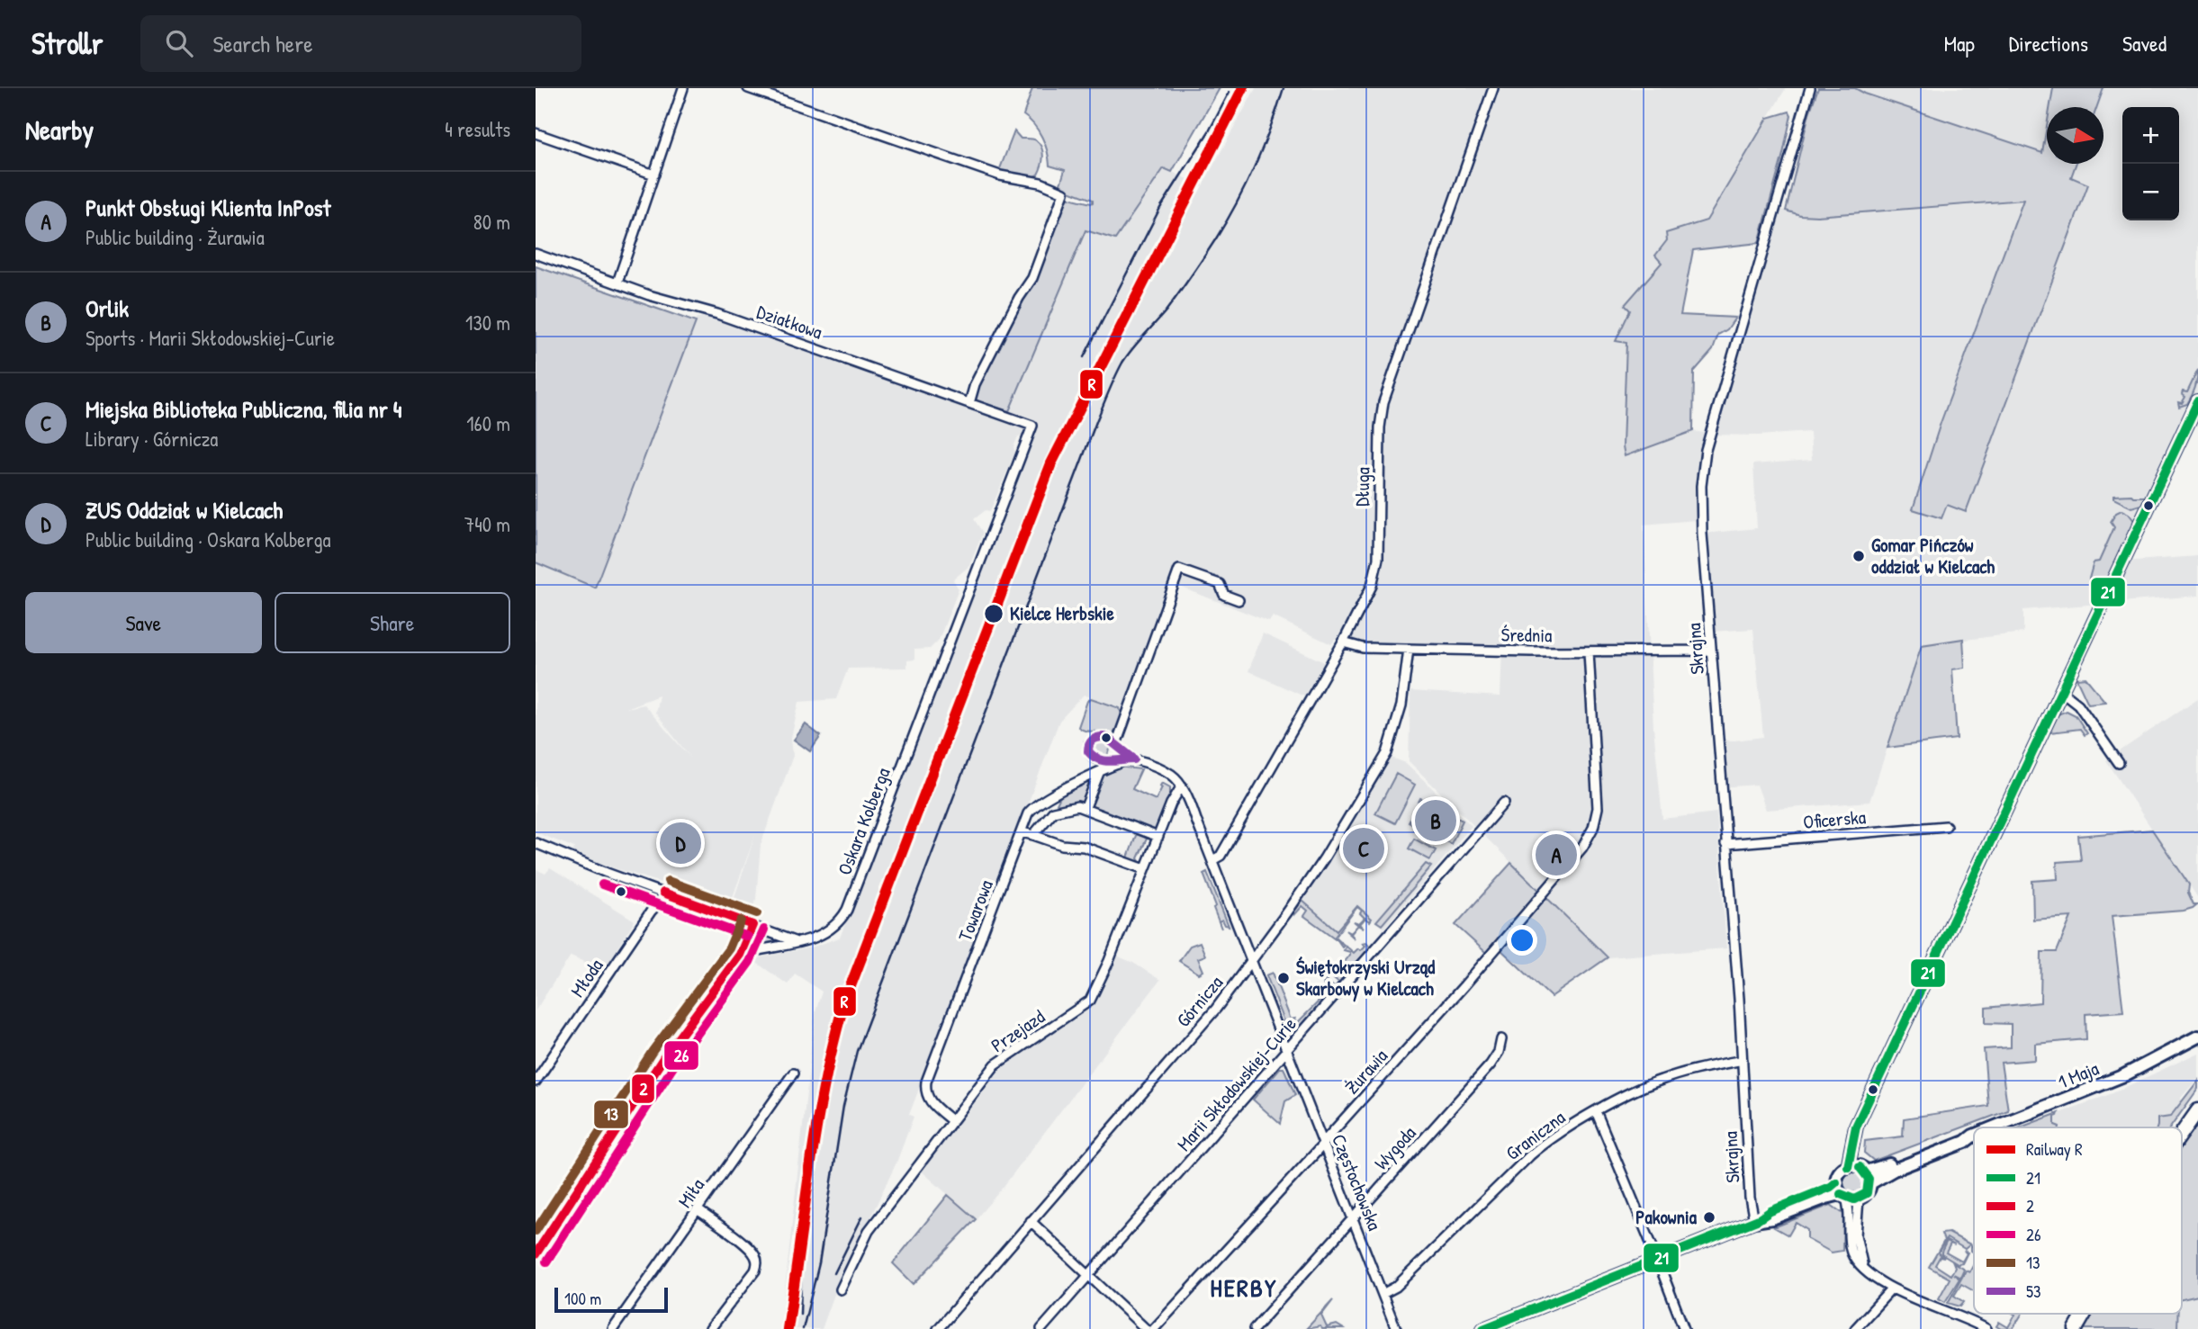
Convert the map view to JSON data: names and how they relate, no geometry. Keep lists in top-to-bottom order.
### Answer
{
  "streets": {
    "street": [
      "Działkowa",
      "Długa",
      "Średnia",
      "Skrajna",
      "Oficerska",
      "Oskara Kolberga",
      "Towarowa",
      "Młoda",
      "Górnicza",
      "Przejazd",
      "Żurawia",
      "1 Maja",
      "Marii Skłodowskiej-Curie",
      "Graniczna",
      "Wygoda",
      "Częstochowska",
      "Miła"
    ]
  },
  "crossings": [
    ["Działkowa", "Oskara Kolberga"],
    ["Długa", "Średnia"],
    ["Długa", "Częstochowska"],
    ["Średnia", "Skrajna"],
    ["Średnia", "Górnicza"],
    ["Średnia", "Żurawia"],
    ["Skrajna", "Oficerska"],
    ["Skrajna", "Graniczna"],
    ["Towarowa", "Przejazd"],
    ["Górnicza", "Częstochowska"],
    ["Przejazd", "Częstochowska"],
    ["Żurawia", "Częstochowska"],
    ["Marii Skłodowskiej-Curie", "Częstochowska"],
    ["Graniczna", "Częstochowska"],
    ["Wygoda", "Częstochowska"]
  ],
  "districts": ["HERBY"],
  "places": [
    "Gomar Pińczów oddział w Kielcach",
    "Kielce Herbskie",
    "Świętokrzyski Urząd Skarbowy w Kielcach",
    "Pakownia"
  ],
  "lines": [
    "rail line R",
    "transit line 21",
    "transit line 53",
    "transit line 13",
    "transit line 26",
    "transit line 2"
  ],
  "legend": [
    "Railway R",
    "21",
    "2",
    "26",
    "13",
    "53"
  ],
  "scale_bar": "100 m",
  "north": "right",
  "page": {
    "header": "Strollr",
    "search": "Search here",
    "nav": ["Map", "Directions", "Saved"],
    "heading": ["Nearby", "4 results"],
    "map_buttons": ["+", "−"],
    "list": [
      {
        "mark": "A",
        "name": "Punkt Obsługi Klienta InPost",
        "note": "Public building · Żurawia",
        "value": "80 m"
      },
      {
        "mark": "B",
        "name": "Orlik",
        "note": "Sports · Marii Skłodowskiej-Curie",
        "value": "130 m"
      },
      {
        "mark": "C",
        "name": "Miejska Biblioteka Publiczna, filia nr 4",
        "note": "Library · Górnicza",
        "value": "160 m"
      },
      {
        "mark": "D",
        "name": "ZUS Oddział w Kielcach",
        "note": "Public building · Oskara Kolberga",
        "value": "740 m"
      }
    ],
    "buttons": ["Save", "Share"],
    "pins": [
      "B",
      "D",
      "C",
      "A"
    ],
    "scale": "100 m"
  }
}
